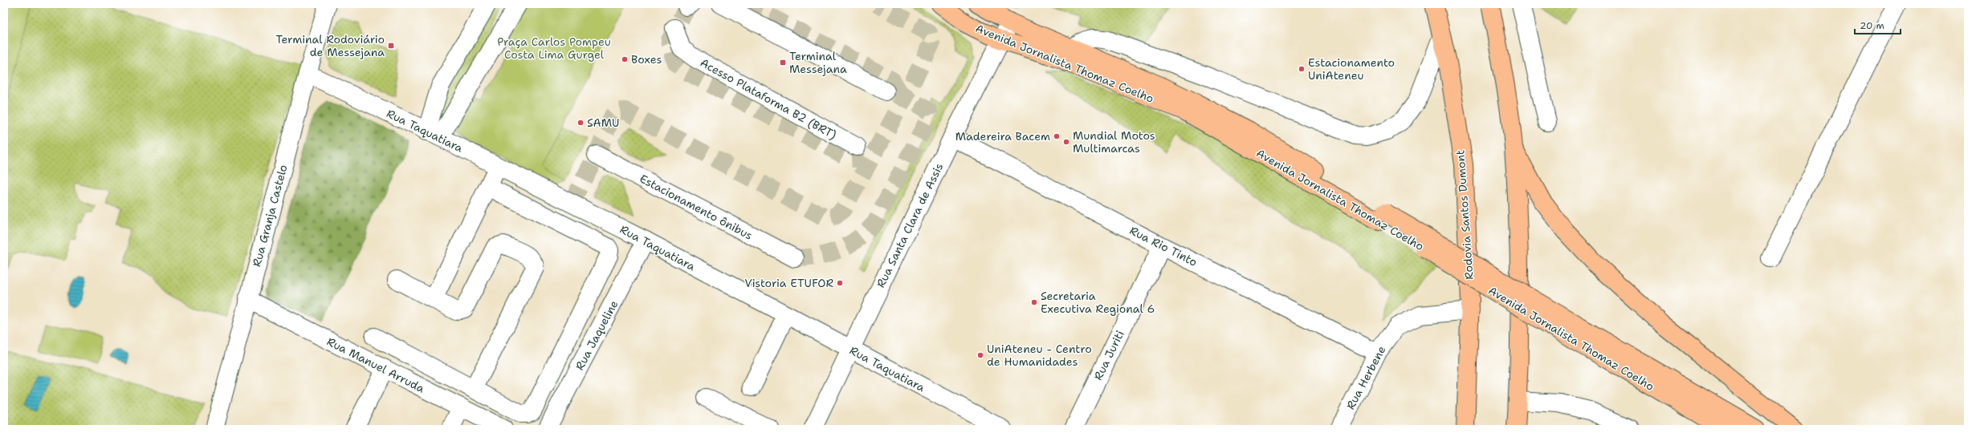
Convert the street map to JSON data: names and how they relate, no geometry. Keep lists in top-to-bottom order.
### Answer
{
  "streets": {
    "main road": ["Avenida Jornalista Thomaz Coelho", "Rodovia Santos Dumont"],
    "street": [
      "Acesso Plataforma B2 (BRT)",
      "Rua Taquatiara",
      "Estacionamento ônibus",
      "Rua Granja Castelo",
      "Rua Santa Clara de Assis",
      "Rua Rio Tinto",
      "Rua Jaqueline",
      "Rua Juriti",
      "Rua Manuel Arruda",
      "Rua Herbene"
    ]
  },
  "crossings": [
    ["Avenida Jornalista Thomaz Coelho", "Rua Santa Clara de Assis"],
    ["Rua Taquatiara", "Rua Granja Castelo"],
    ["Rua Taquatiara", "Rua Santa Clara de Assis"],
    ["Rua Taquatiara", "Rua Jaqueline"],
    ["Rodovia Santos Dumont", "Rua Herbene"],
    ["Rua Granja Castelo", "Rua Manuel Arruda"],
    ["Rua Santa Clara de Assis", "Rua Rio Tinto"],
    ["Rua Rio Tinto", "Rua Juriti"],
    ["Rua Rio Tinto", "Rua Herbene"]
  ],
  "parks": ["Praça Carlos Pompeu Costa Lima Gurgel"],
  "places": {
    "transit": ["Terminal Rodoviário de Messejana", "Terminal Messejana"],
    "other": [
      "Boxes",
      "Estacionamento UniAteneu",
      "SAMU",
      "Madereira Bacem",
      "Mundial Motos Multimarcas",
      "Vistoria ETUFOR",
      "Secretaria Executiva Regional 6",
      "UniAteneu - Centro de Humanidades"
    ]
  },
  "scale_bar": "20 m"
}
